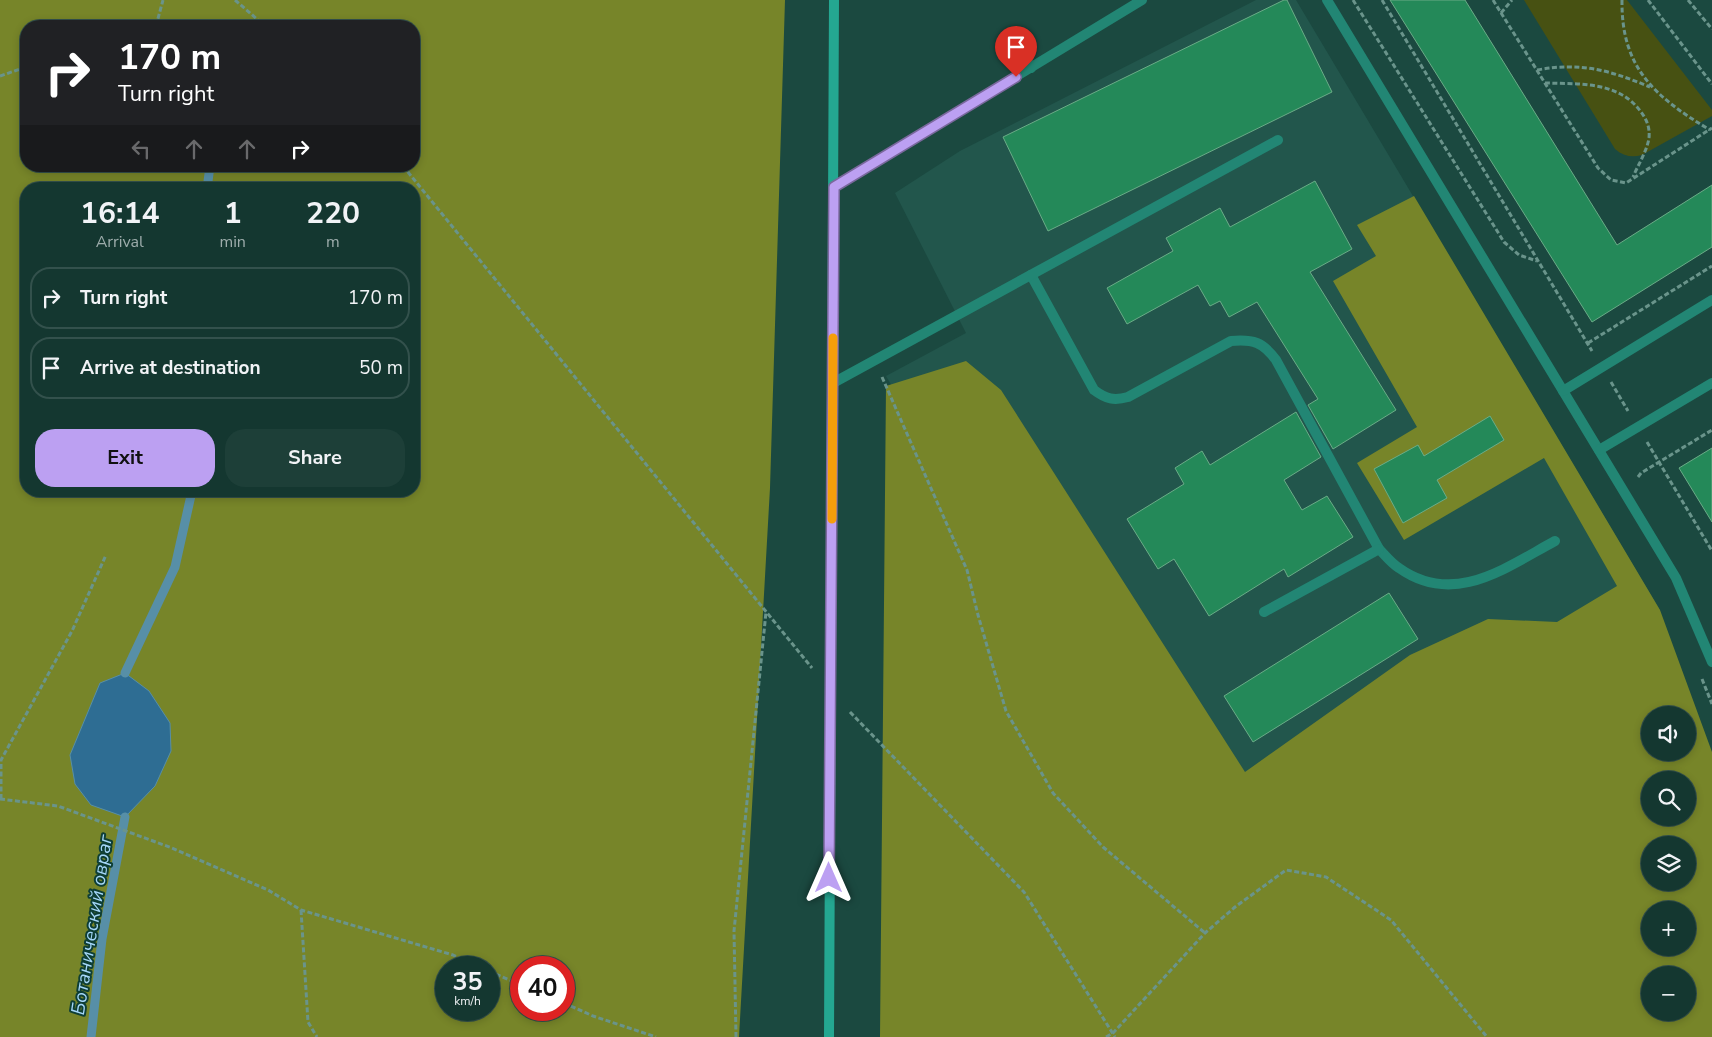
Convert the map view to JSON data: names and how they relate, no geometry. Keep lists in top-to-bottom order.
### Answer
{
  "water": ["Ботанический овраг"],
  "page": {
    "turn": ["170 m", "Turn right"],
    "eta": [
      "16:14",
      "Arrival",
      "1",
      "min",
      "220",
      "m"
    ],
    "list": [
      {
        "name": "Turn right",
        "value": "170 m"
      },
      {
        "name": "Arrive at destination",
        "value": "50 m"
      }
    ],
    "buttons": ["Exit", "Share"],
    "map_buttons": ["+", "−"],
    "speed": "35 km/h",
    "limit": "40"
  }
}
